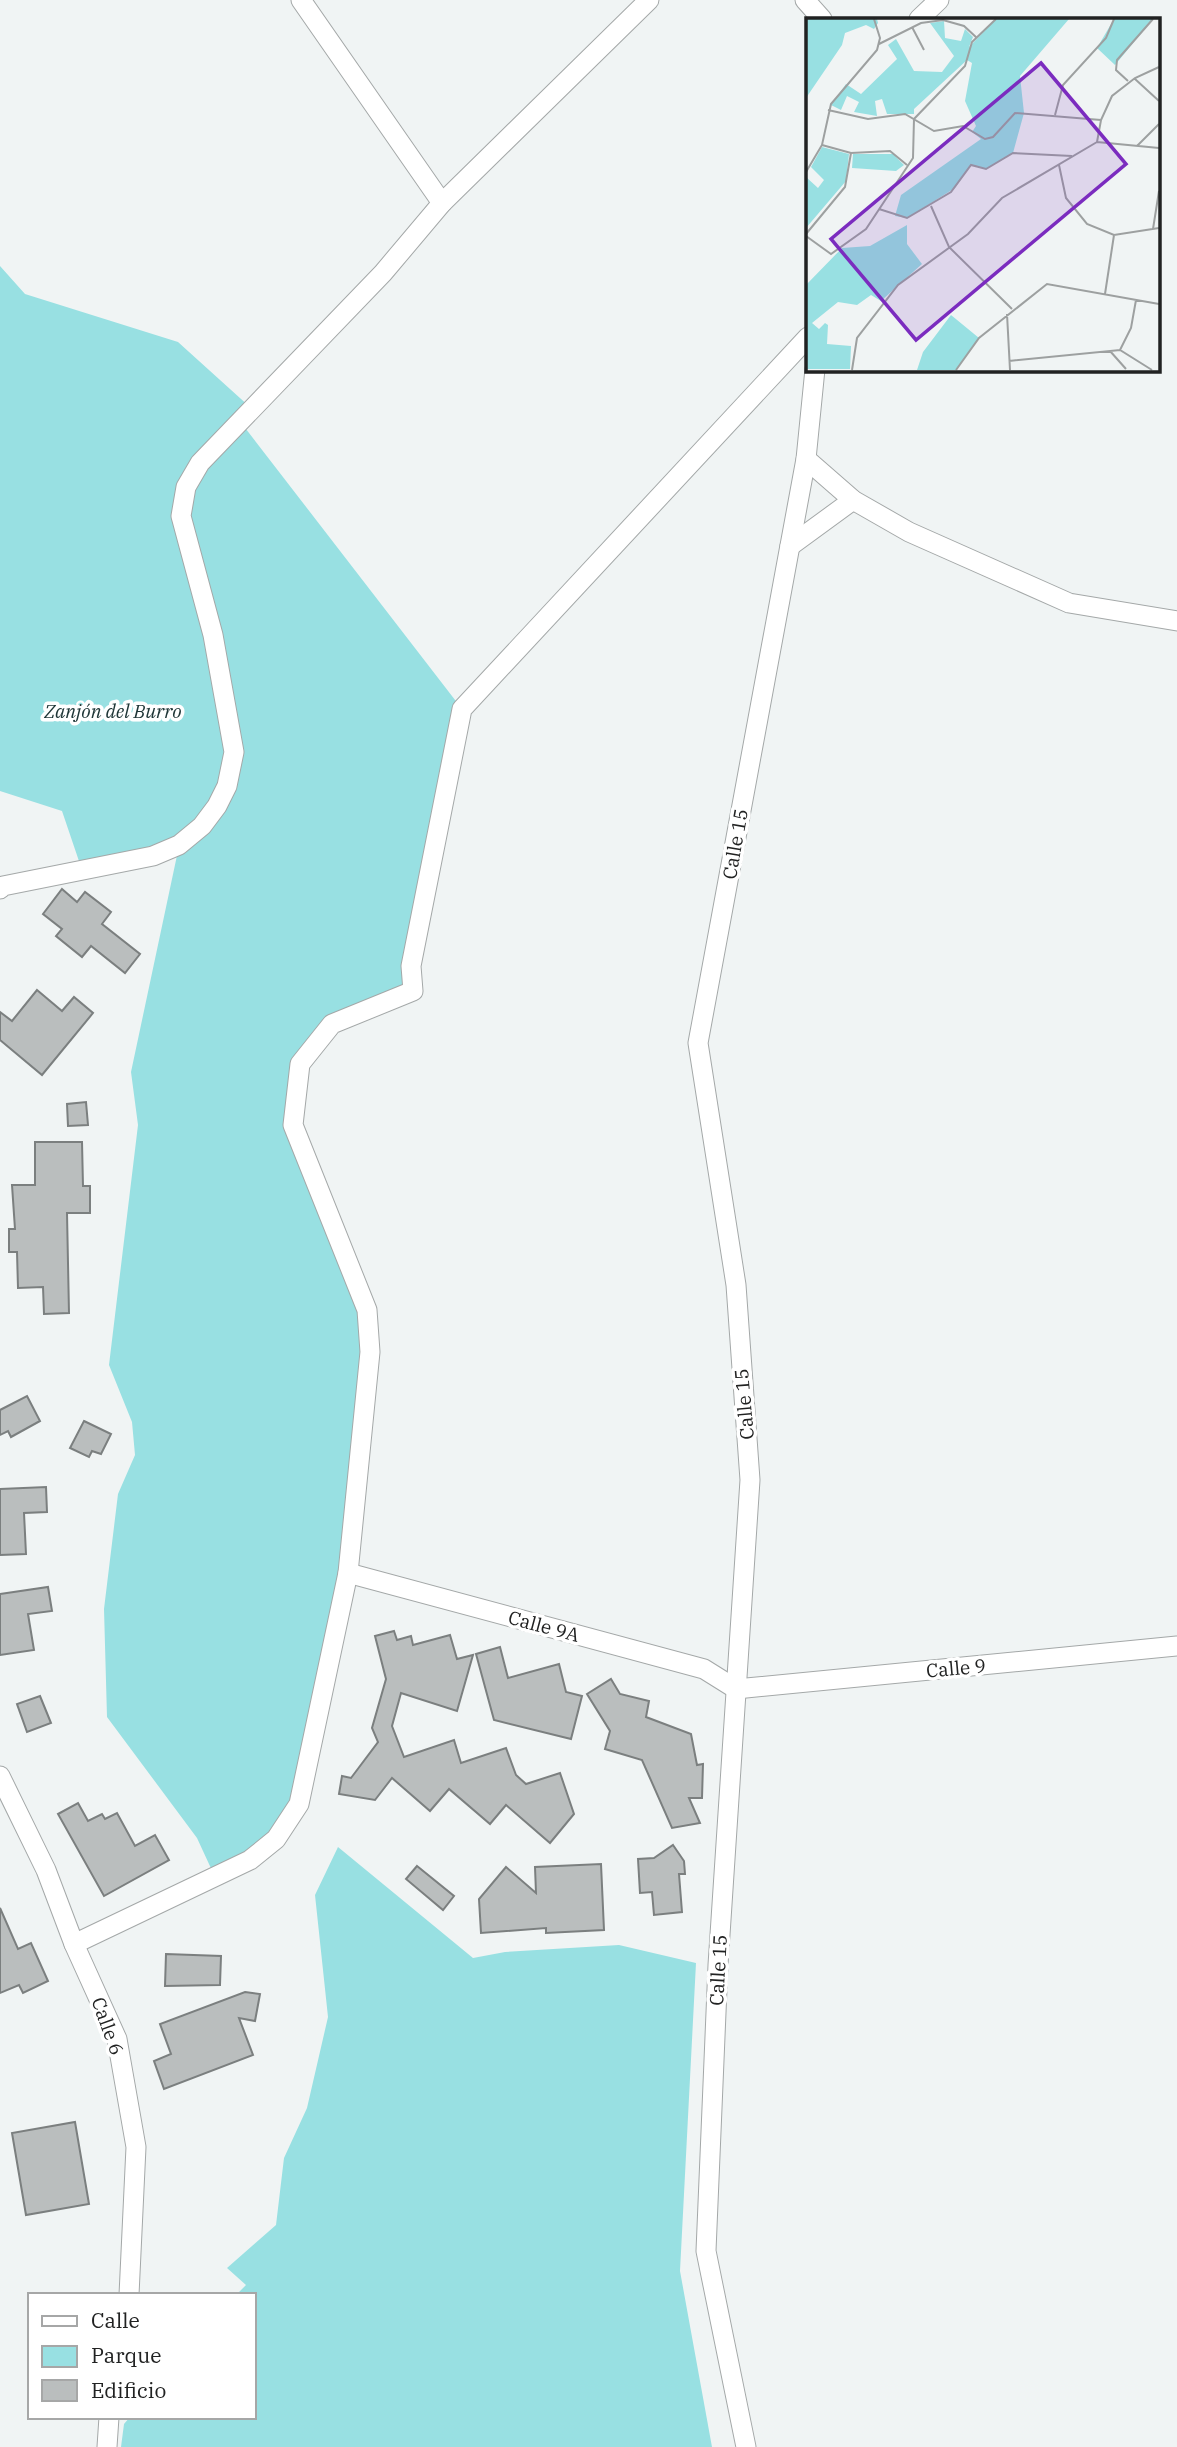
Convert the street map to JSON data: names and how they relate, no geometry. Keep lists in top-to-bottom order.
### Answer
{
  "streets": {
    "street": [
      "Calle 15",
      "Calle 9A",
      "Calle 9",
      "Calle 6"
    ]
  },
  "crossings": [
    ["Calle 15", "Calle 9A"],
    ["Calle 15", "Calle 9"],
    ["Calle 9A", "Calle 9"]
  ],
  "parks": ["Zanjón del Burro"],
  "legend": ["Calle", "Parque", "Edificio"]
}
